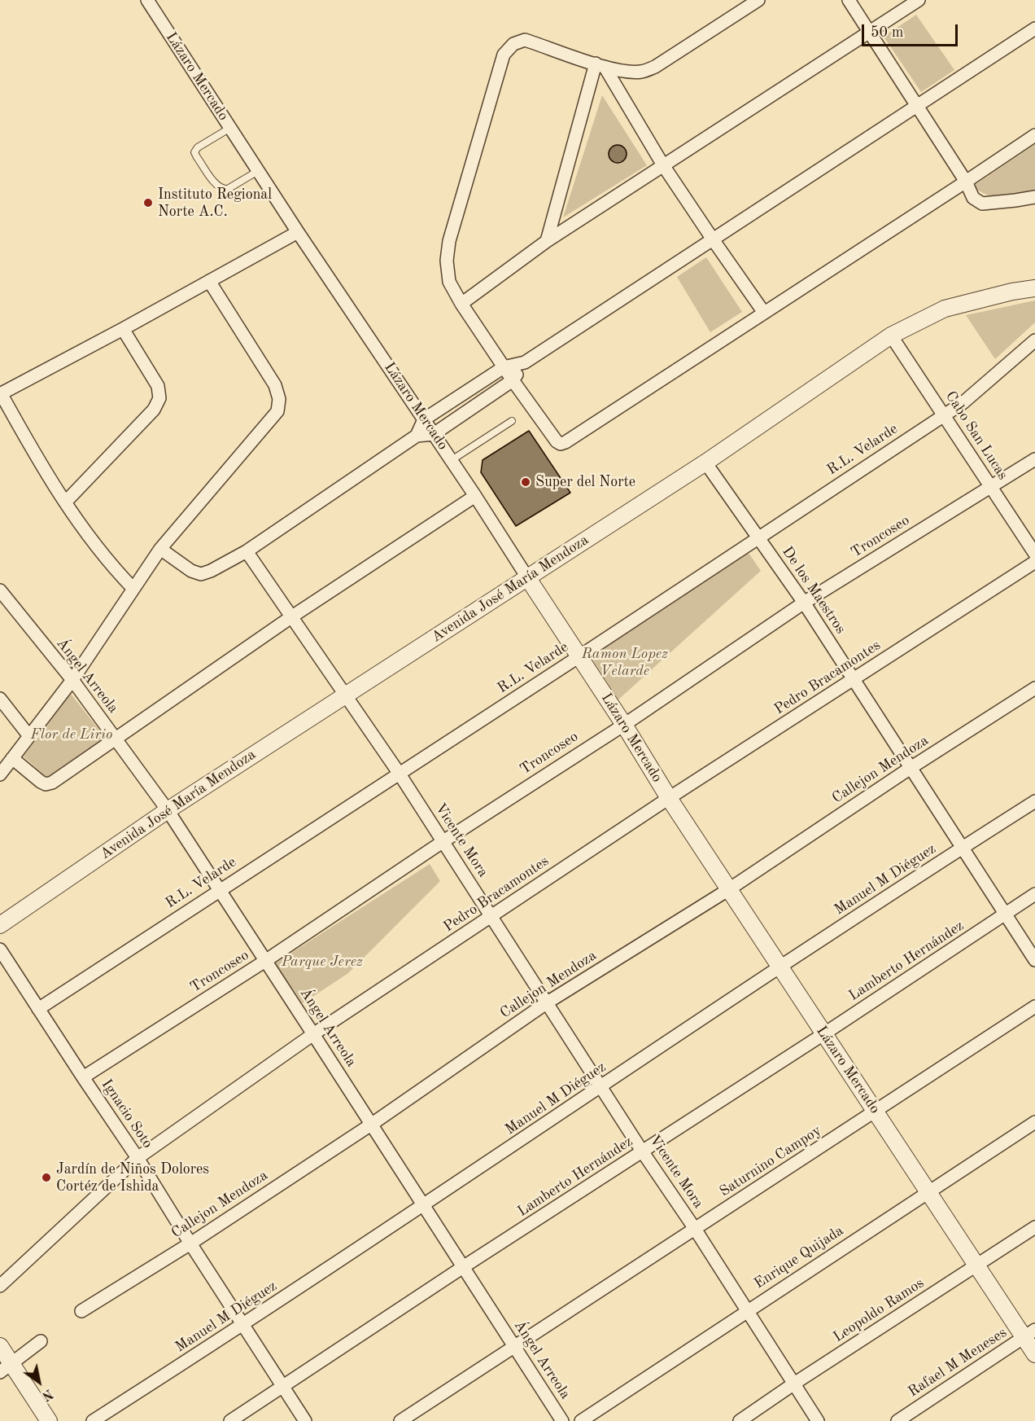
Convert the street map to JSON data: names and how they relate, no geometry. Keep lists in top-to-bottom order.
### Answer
{
  "streets": {
    "street": [
      "Lázaro Mercado",
      "Cabo San Lucas",
      "R.L. Velarde",
      "Troncoseo",
      "Avenida José María Mendoza",
      "De los Maestros",
      "Ángel Arreola",
      "Pedro Bracamontes",
      "Callejon Mendoza",
      "Vicente Mora",
      "Manuel M Diéguez",
      "Lamberto Hernández",
      "Ignacio Soto",
      "Saturnino Campoy",
      "Enrique Quijada",
      "Leopoldo Ramos",
      "Rafael M Meneses"
    ]
  },
  "crossings": [
    ["Lázaro Mercado", "R.L. Velarde"],
    ["Lázaro Mercado", "Troncoseo"],
    ["Lázaro Mercado", "Avenida José María Mendoza"],
    ["Lázaro Mercado", "Pedro Bracamontes"],
    ["Lázaro Mercado", "Callejon Mendoza"],
    ["Lázaro Mercado", "Manuel M Diéguez"],
    ["Lázaro Mercado", "Lamberto Hernández"],
    ["Lázaro Mercado", "Saturnino Campoy"],
    ["Lázaro Mercado", "Enrique Quijada"],
    ["Lázaro Mercado", "Leopoldo Ramos"],
    ["Lázaro Mercado", "Rafael M Meneses"],
    ["Cabo San Lucas", "R.L. Velarde"],
    ["Cabo San Lucas", "Troncoseo"],
    ["Cabo San Lucas", "Avenida José María Mendoza"],
    ["R.L. Velarde", "De los Maestros"],
    ["R.L. Velarde", "Ángel Arreola"],
    ["R.L. Velarde", "Vicente Mora"],
    ["R.L. Velarde", "Ignacio Soto"],
    ["Troncoseo", "De los Maestros"],
    ["Troncoseo", "Ángel Arreola"],
    ["Troncoseo", "Vicente Mora"],
    ["Troncoseo", "Ignacio Soto"],
    ["Avenida José María Mendoza", "De los Maestros"],
    ["Avenida José María Mendoza", "Ángel Arreola"],
    ["Avenida José María Mendoza", "Vicente Mora"],
    ["De los Maestros", "Pedro Bracamontes"],
    ["De los Maestros", "Callejon Mendoza"],
    ["De los Maestros", "Manuel M Diéguez"],
    ["De los Maestros", "Lamberto Hernández"],
    ["Ángel Arreola", "Pedro Bracamontes"],
    ["Ángel Arreola", "Callejon Mendoza"],
    ["Ángel Arreola", "Manuel M Diéguez"],
    ["Ángel Arreola", "Lamberto Hernández"],
    ["Ángel Arreola", "Saturnino Campoy"],
    ["Pedro Bracamontes", "Vicente Mora"],
    ["Pedro Bracamontes", "Ignacio Soto"],
    ["Callejon Mendoza", "Vicente Mora"],
    ["Callejon Mendoza", "Ignacio Soto"],
    ["Vicente Mora", "Manuel M Diéguez"],
    ["Vicente Mora", "Lamberto Hernández"],
    ["Vicente Mora", "Saturnino Campoy"],
    ["Vicente Mora", "Enrique Quijada"],
    ["Vicente Mora", "Leopoldo Ramos"],
    ["Manuel M Diéguez", "Ignacio Soto"],
    ["Lamberto Hernández", "Ignacio Soto"]
  ],
  "parks": ["Ramon Lopez Velarde", "Flor de Lirio", "Parque Jerez"],
  "places": ["Instituto Regional Norte A.C.", "Super del Norte", "Jardín de Niños Dolores Cortéz de Ishida"],
  "scale_bar": "50 m",
  "north": "bottom right"
}
